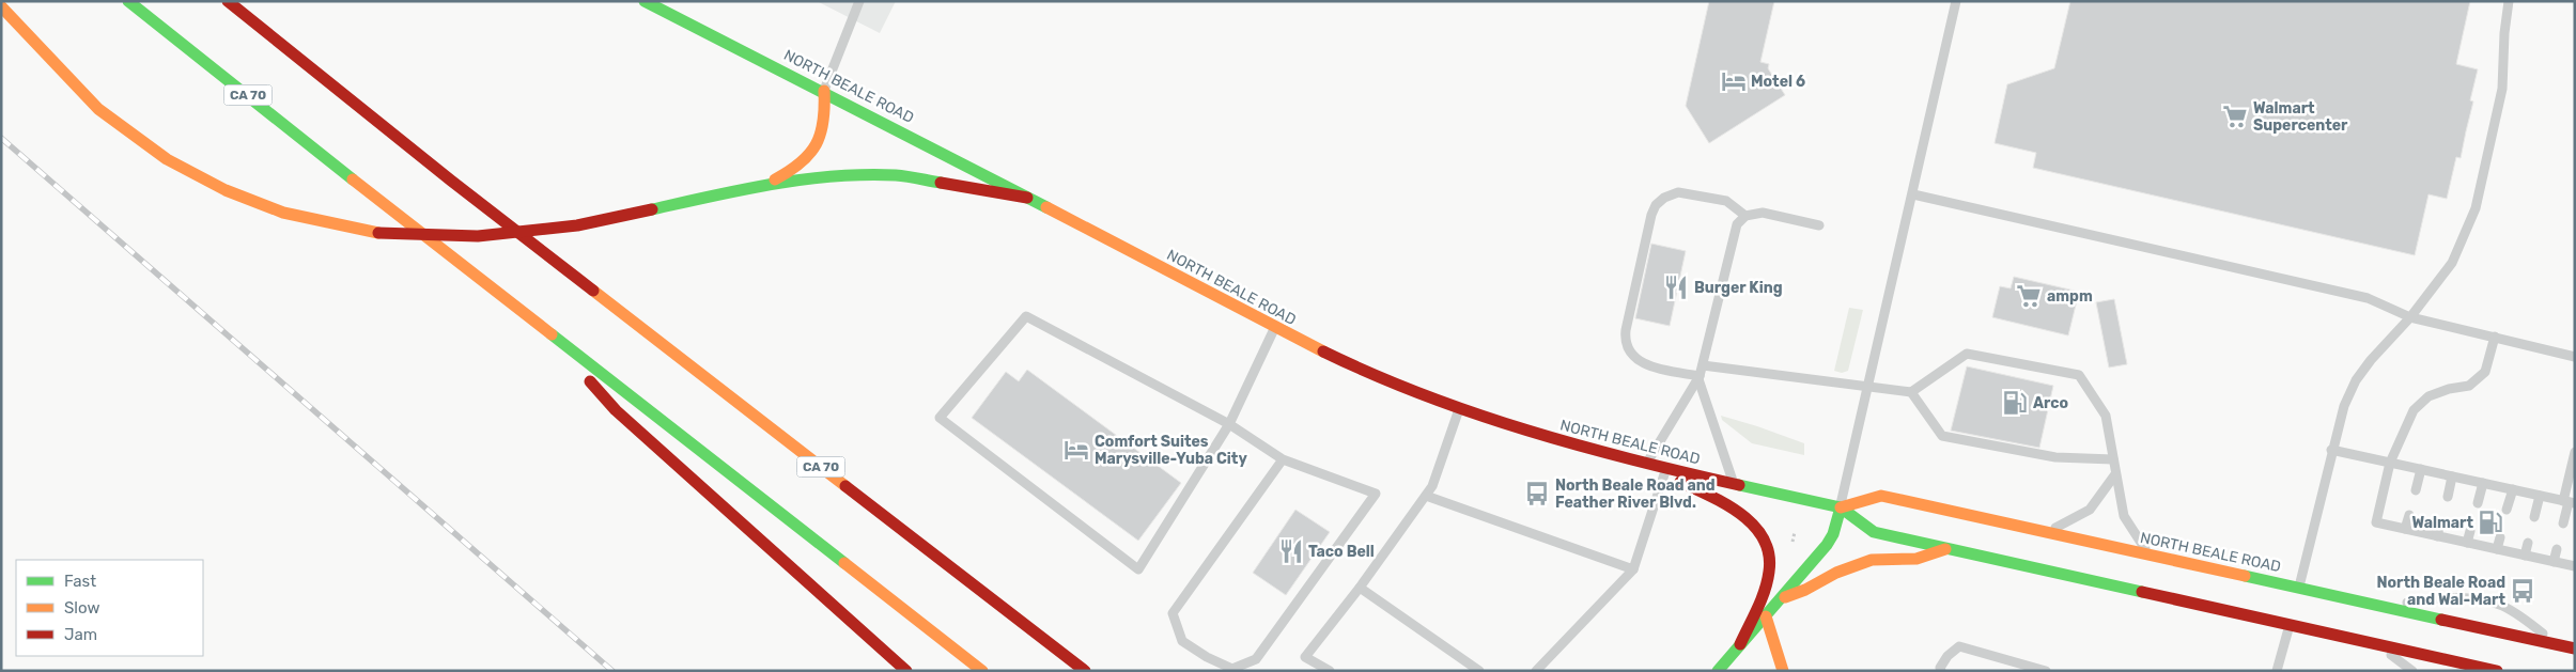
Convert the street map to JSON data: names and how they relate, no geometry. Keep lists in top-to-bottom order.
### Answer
{
  "streets": {
    "main road": ["NORTH BEALE ROAD", "CA 70"]
  },
  "places": {
    "hotel": ["Motel 6", "Comfort Suites Marysville-Yuba City"],
    "supermarket": ["Walmart Supercenter", "ampm"],
    "restaurant": ["Burger King", "Taco Bell"],
    "fuel station": ["Arco", "Walmart"],
    "bus stop": ["North Beale Road and Feather River Blvd.", "North Beale Road and Wal-Mart"]
  },
  "legend": ["Fast", "Slow", "Jam"]
}
